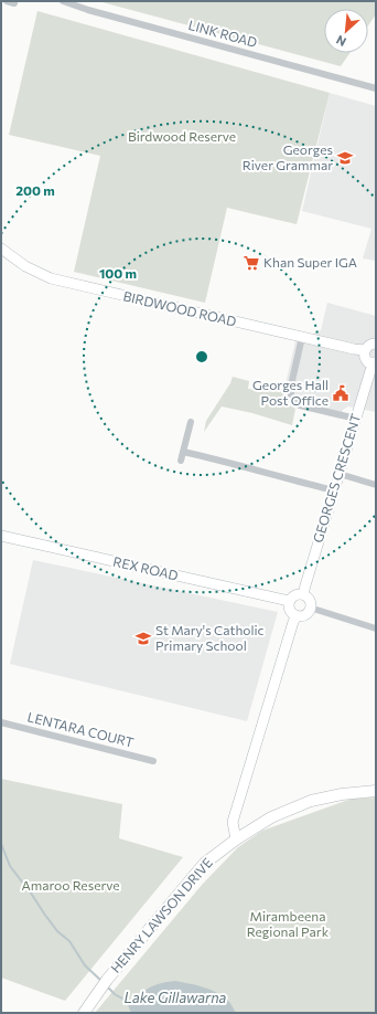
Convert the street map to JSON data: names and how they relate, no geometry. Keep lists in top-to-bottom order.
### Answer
{
  "streets": {
    "main road": ["HENRY LAWSON DRIVE"],
    "street": [
      "LINK ROAD",
      "BIRDWOOD ROAD",
      "GEORGES CRESCENT",
      "REX ROAD",
      "LENTARA COURT"
    ]
  },
  "crossings": [
    ["GEORGES CRESCENT", "REX ROAD"]
  ],
  "water": ["Lake Gillawarna"],
  "parks": ["Birdwood Reserve", "Amaroo Reserve", "Mirambeena Regional Park"],
  "places": {
    "school or university": ["Georges River Grammar", "St Mary's Catholic Primary School"],
    "supermarket": ["Khan Super IGA"],
    "public building": ["Georges Hall Post Office"]
  },
  "north": "bottom left",
  "rings": ["200 m", "100 m"]
}
